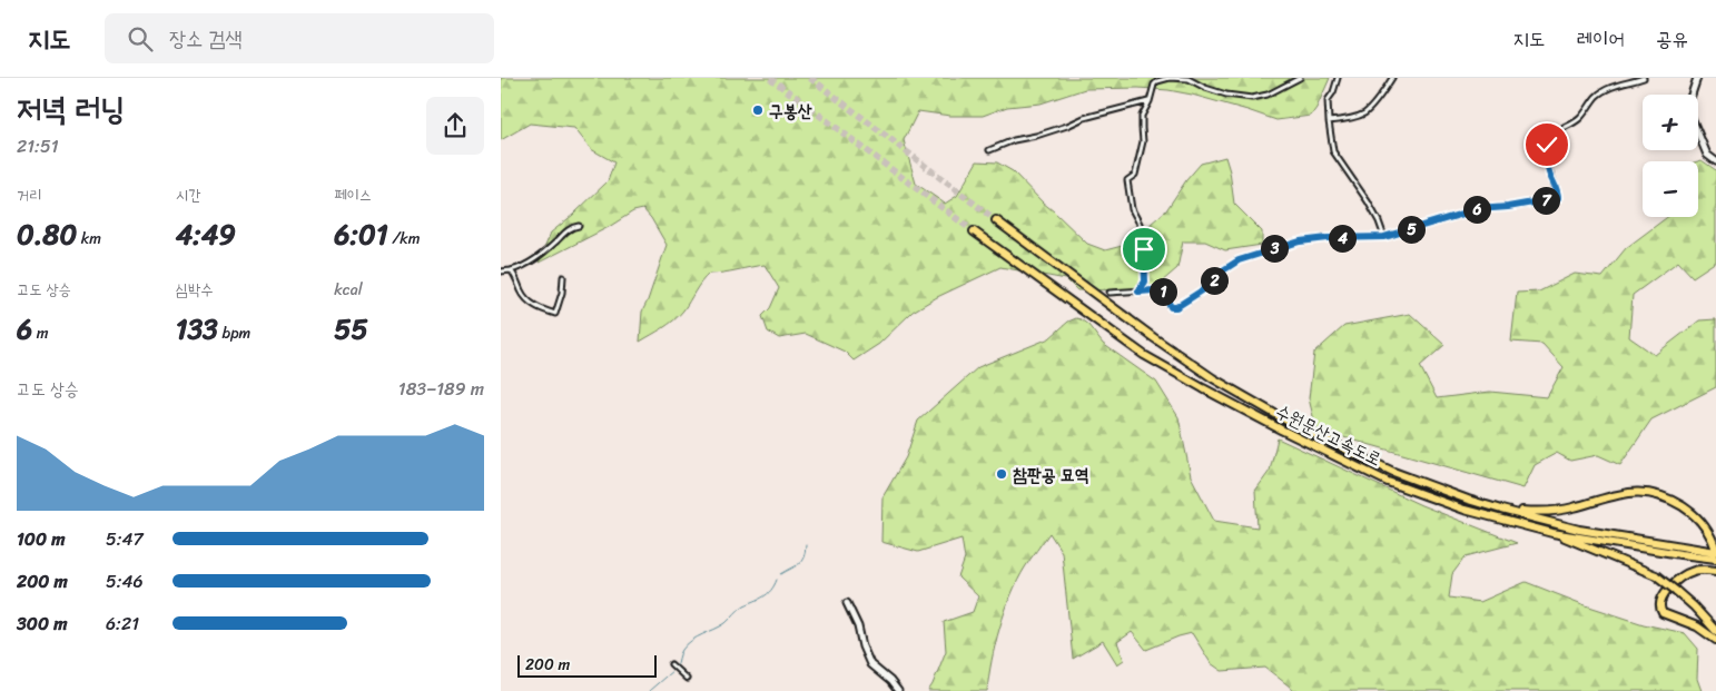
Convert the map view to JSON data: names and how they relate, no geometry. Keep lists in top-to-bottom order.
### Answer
{
  "streets": {
    "highway": ["수원문산고속도로"]
  },
  "places": ["구봉산", "참판공 묘역"],
  "scale_bar": "200 m",
  "page": {
    "header": "지도",
    "search": "장소 검색",
    "nav": ["지도", "레이어", "공유"],
    "heading": ["저녁 러닝", "21:51"],
    "map_buttons": ["+", "−"],
    "stats": [
      ["거리", "0.80 km"],
      ["시간", "4:49"],
      ["페이스", "6:01 /km"],
      ["고도 상승", "6 m"],
      ["심박수", "133 bpm"],
      ["kcal", "55"]
    ],
    "pins": [
      "7",
      "6",
      "5",
      "4",
      "3",
      "2",
      "1"
    ],
    "chart": ["고도 상승", "183–189 m"],
    "list": [
      {
        "name": "100 m",
        "note": "5:47"
      },
      {
        "name": "200 m",
        "note": "5:46"
      },
      {
        "name": "300 m",
        "note": "6:21"
      }
    ],
    "scale": "200 m"
  }
}
